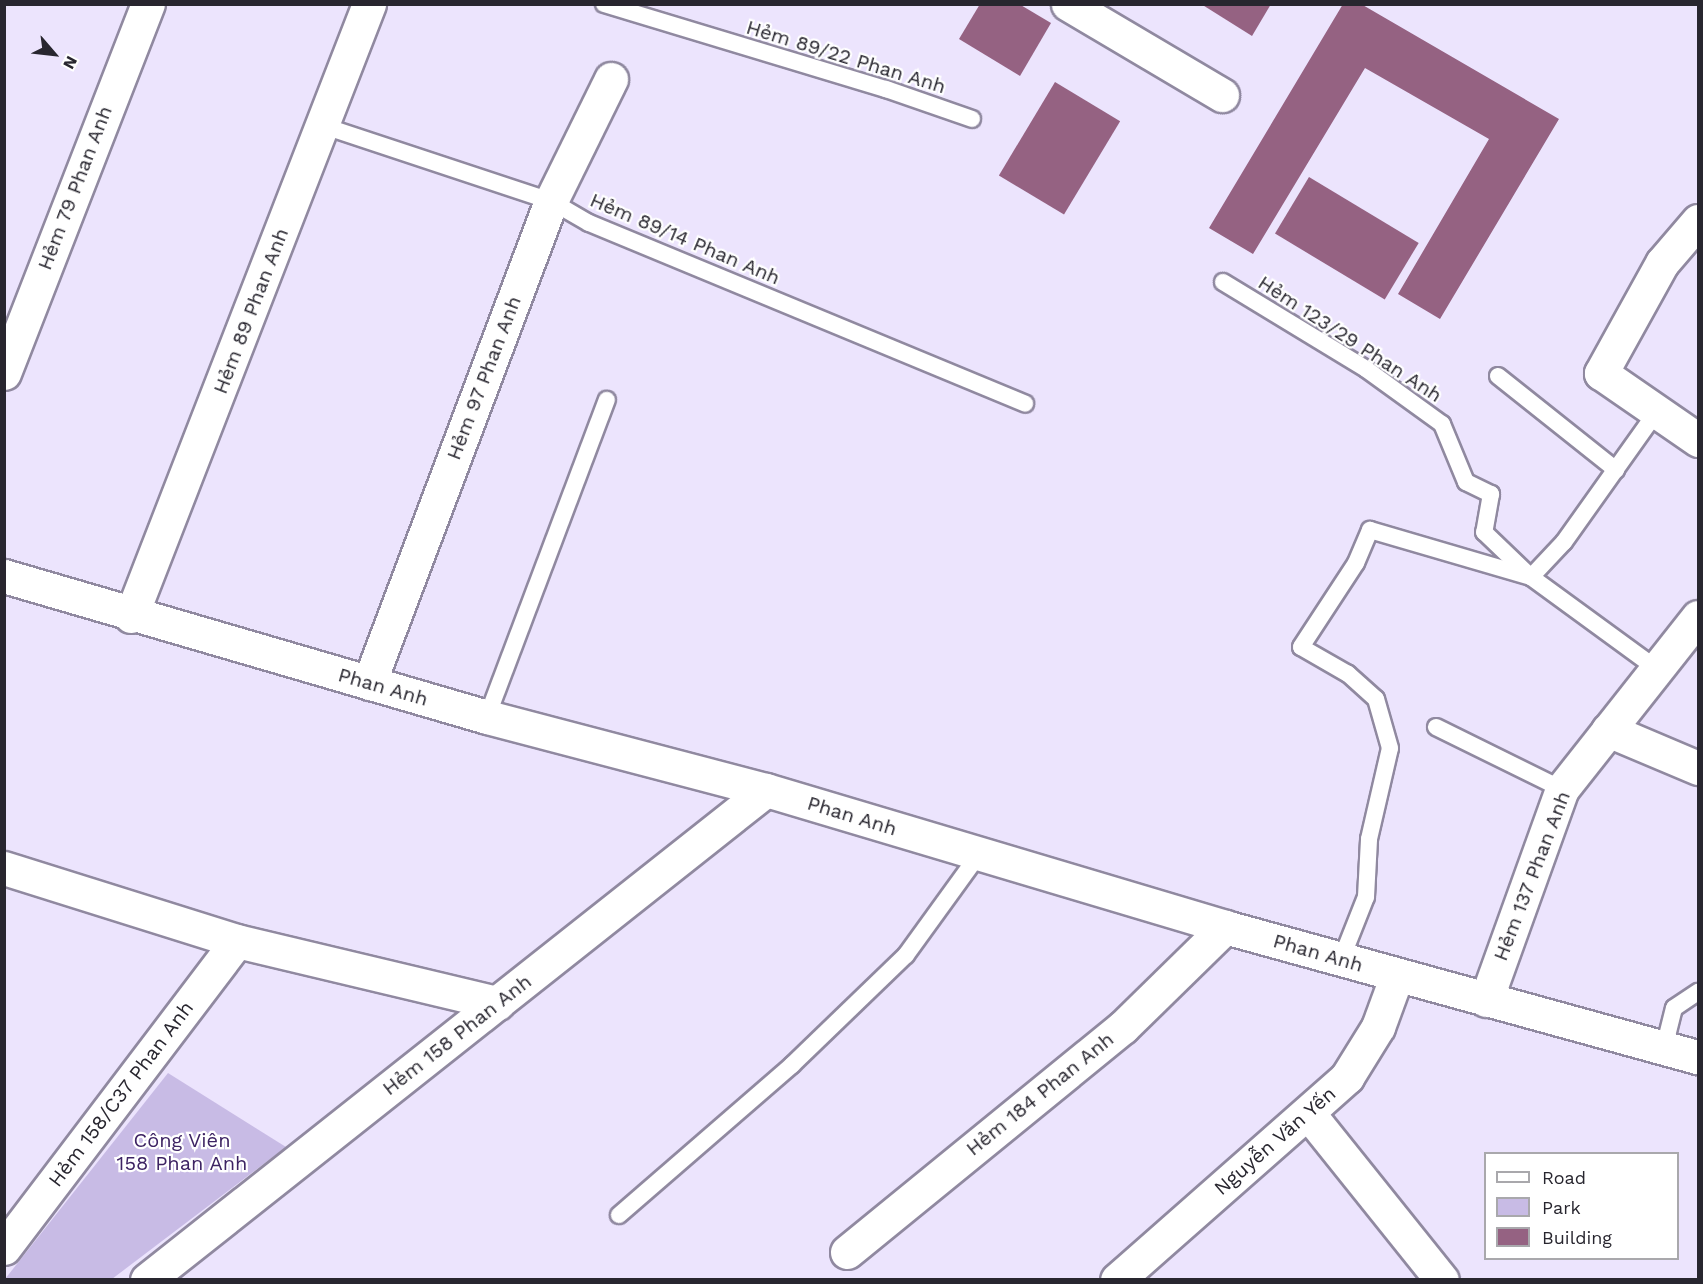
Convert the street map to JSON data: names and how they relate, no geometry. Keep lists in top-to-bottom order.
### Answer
{
  "streets": {
    "street": [
      "Hẻm 79 Phan Anh",
      "Hẻm 89 Phan Anh",
      "Hẻm 97 Phan Anh",
      "Phan Anh",
      "Hẻm 137 Phan Anh",
      "Hẻm 158 Phan Anh",
      "Hẻm 158/C37 Phan Anh",
      "Hẻm 184 Phan Anh",
      "Nguyễn Văn Yến"
    ],
    "lane": ["Hẻm 89/22 Phan Anh", "Hẻm 89/14 Phan Anh", "Hẻm 123/29 Phan Anh"]
  },
  "crossings": [
    ["Hẻm 89/14 Phan Anh", "Hẻm 89 Phan Anh"],
    ["Hẻm 89/14 Phan Anh", "Hẻm 97 Phan Anh"],
    ["Hẻm 89 Phan Anh", "Phan Anh"],
    ["Hẻm 97 Phan Anh", "Phan Anh"],
    ["Phan Anh", "Hẻm 137 Phan Anh"],
    ["Phan Anh", "Hẻm 158 Phan Anh"],
    ["Phan Anh", "Hẻm 184 Phan Anh"],
    ["Phan Anh", "Nguyễn Văn Yến"]
  ],
  "parks": ["Công Viên 158 Phan Anh"],
  "legend": ["Road", "Park", "Building"],
  "north": "bottom right"
}
